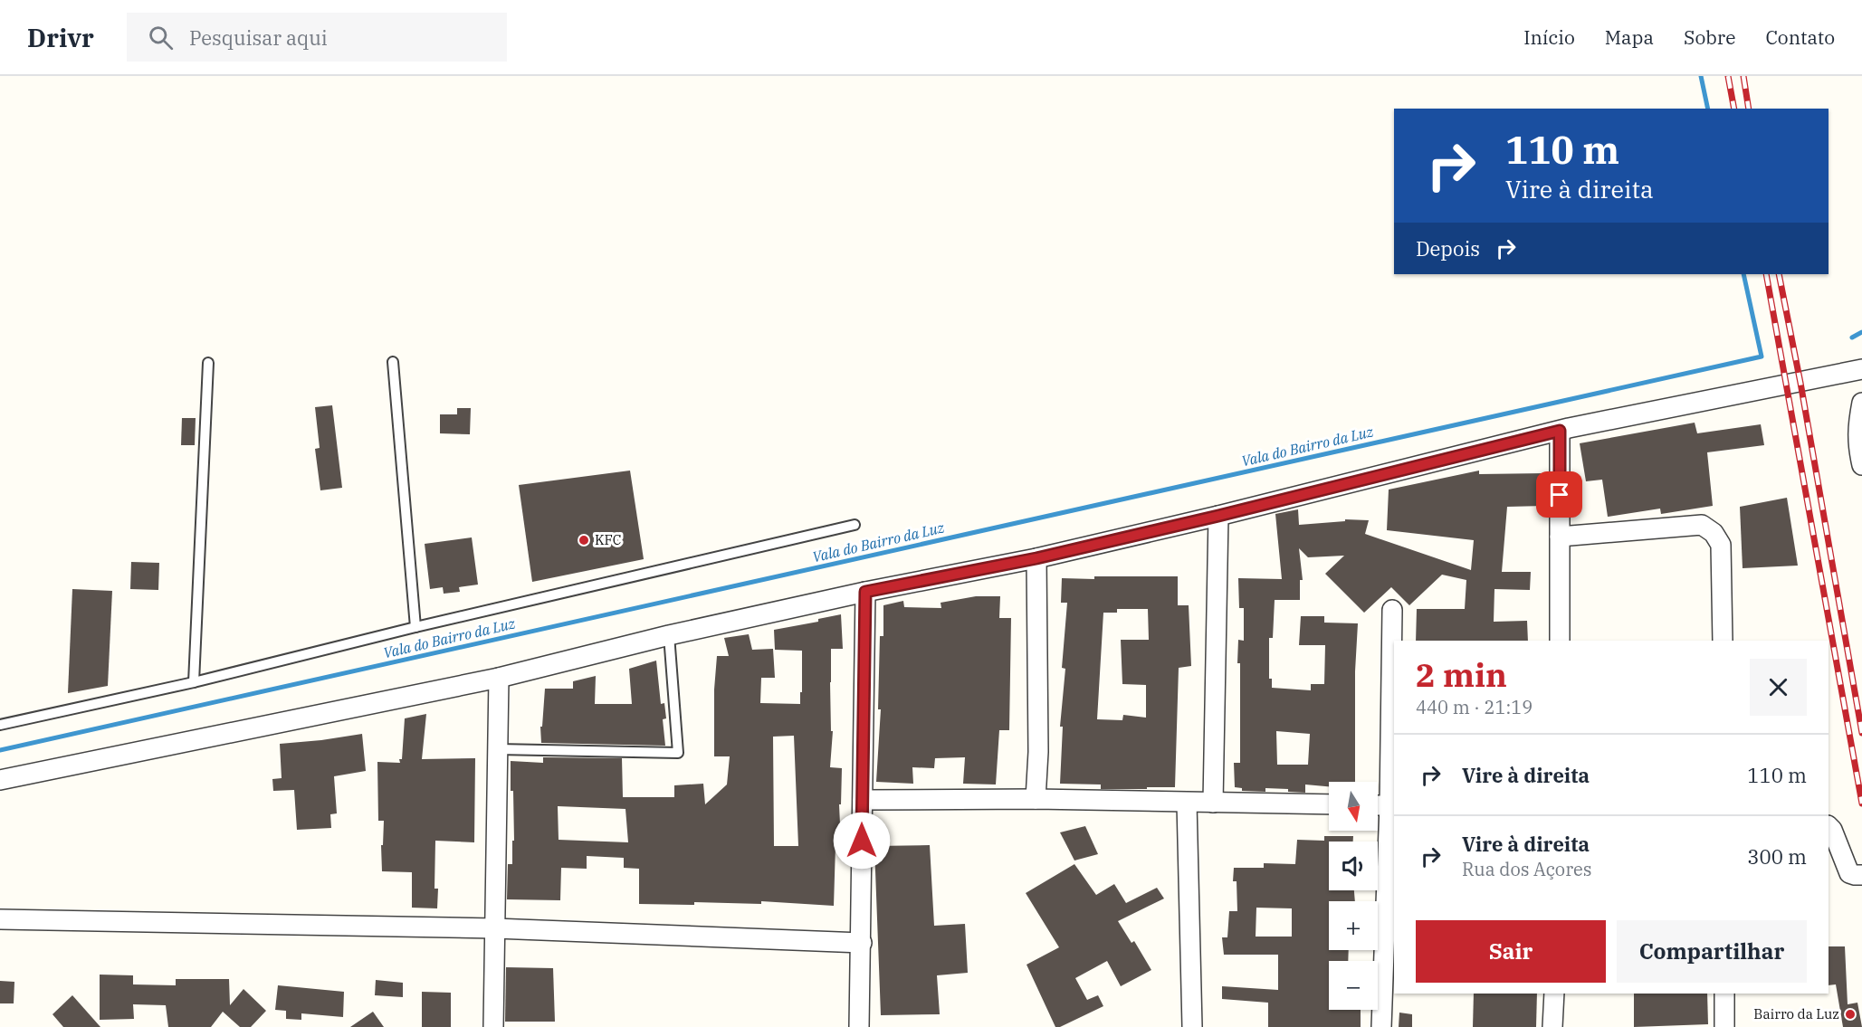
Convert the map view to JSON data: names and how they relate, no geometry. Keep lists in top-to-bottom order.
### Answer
{
  "water": ["Vala do Bairro da Luz"],
  "places": ["KFC", "Bairro da Luz"],
  "north": "bottom",
  "page": {
    "header": "Drivr",
    "search": "Pesquisar aqui",
    "nav": [
      "Início",
      "Mapa",
      "Sobre",
      "Contato"
    ],
    "turn": ["110 m", "Vire à direita"],
    "then": "Depois",
    "heading": ["2 min", "440 m · 21:19"],
    "list": [
      {
        "name": "Vire à direita",
        "value": "110 m"
      },
      {
        "name": "Vire à direita",
        "note": "Rua dos Açores",
        "value": "300 m"
      }
    ],
    "map_buttons": ["+", "−"],
    "buttons": ["Sair", "Compartilhar"]
  }
}
